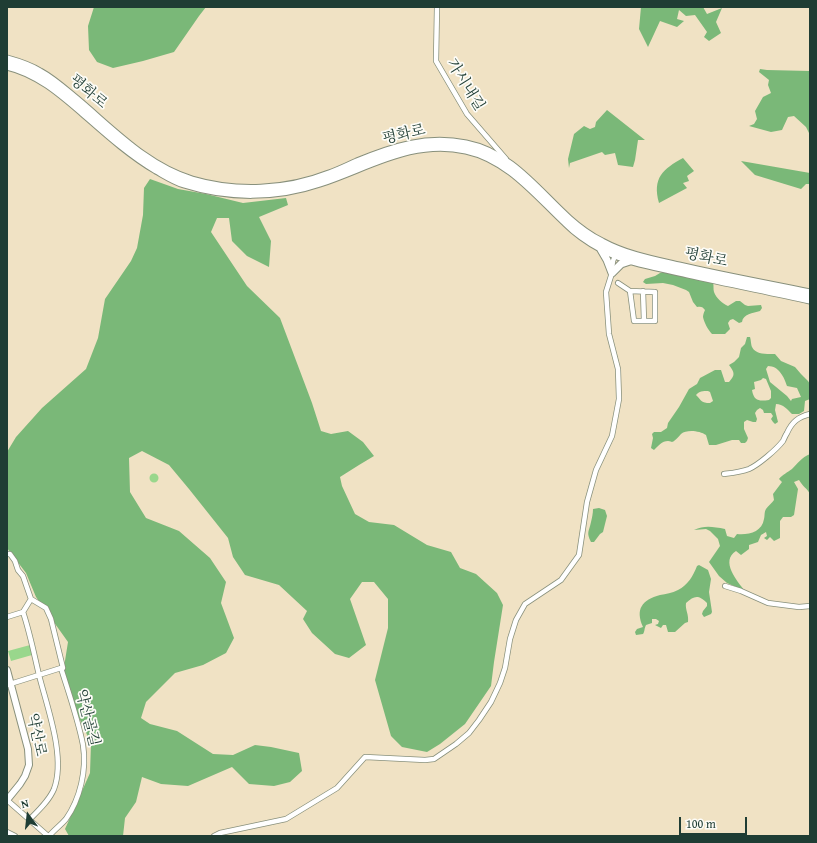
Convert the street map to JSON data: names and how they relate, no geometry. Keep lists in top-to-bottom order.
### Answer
{
  "streets": {
    "main road": ["평화로"],
    "street": ["가시내길", "약산골길", "약산로"]
  },
  "crossings": [
    ["가시내길", "평화로"],
    ["약산골길", "약산로"]
  ],
  "scale_bar": "100 m",
  "north": "top"
}
